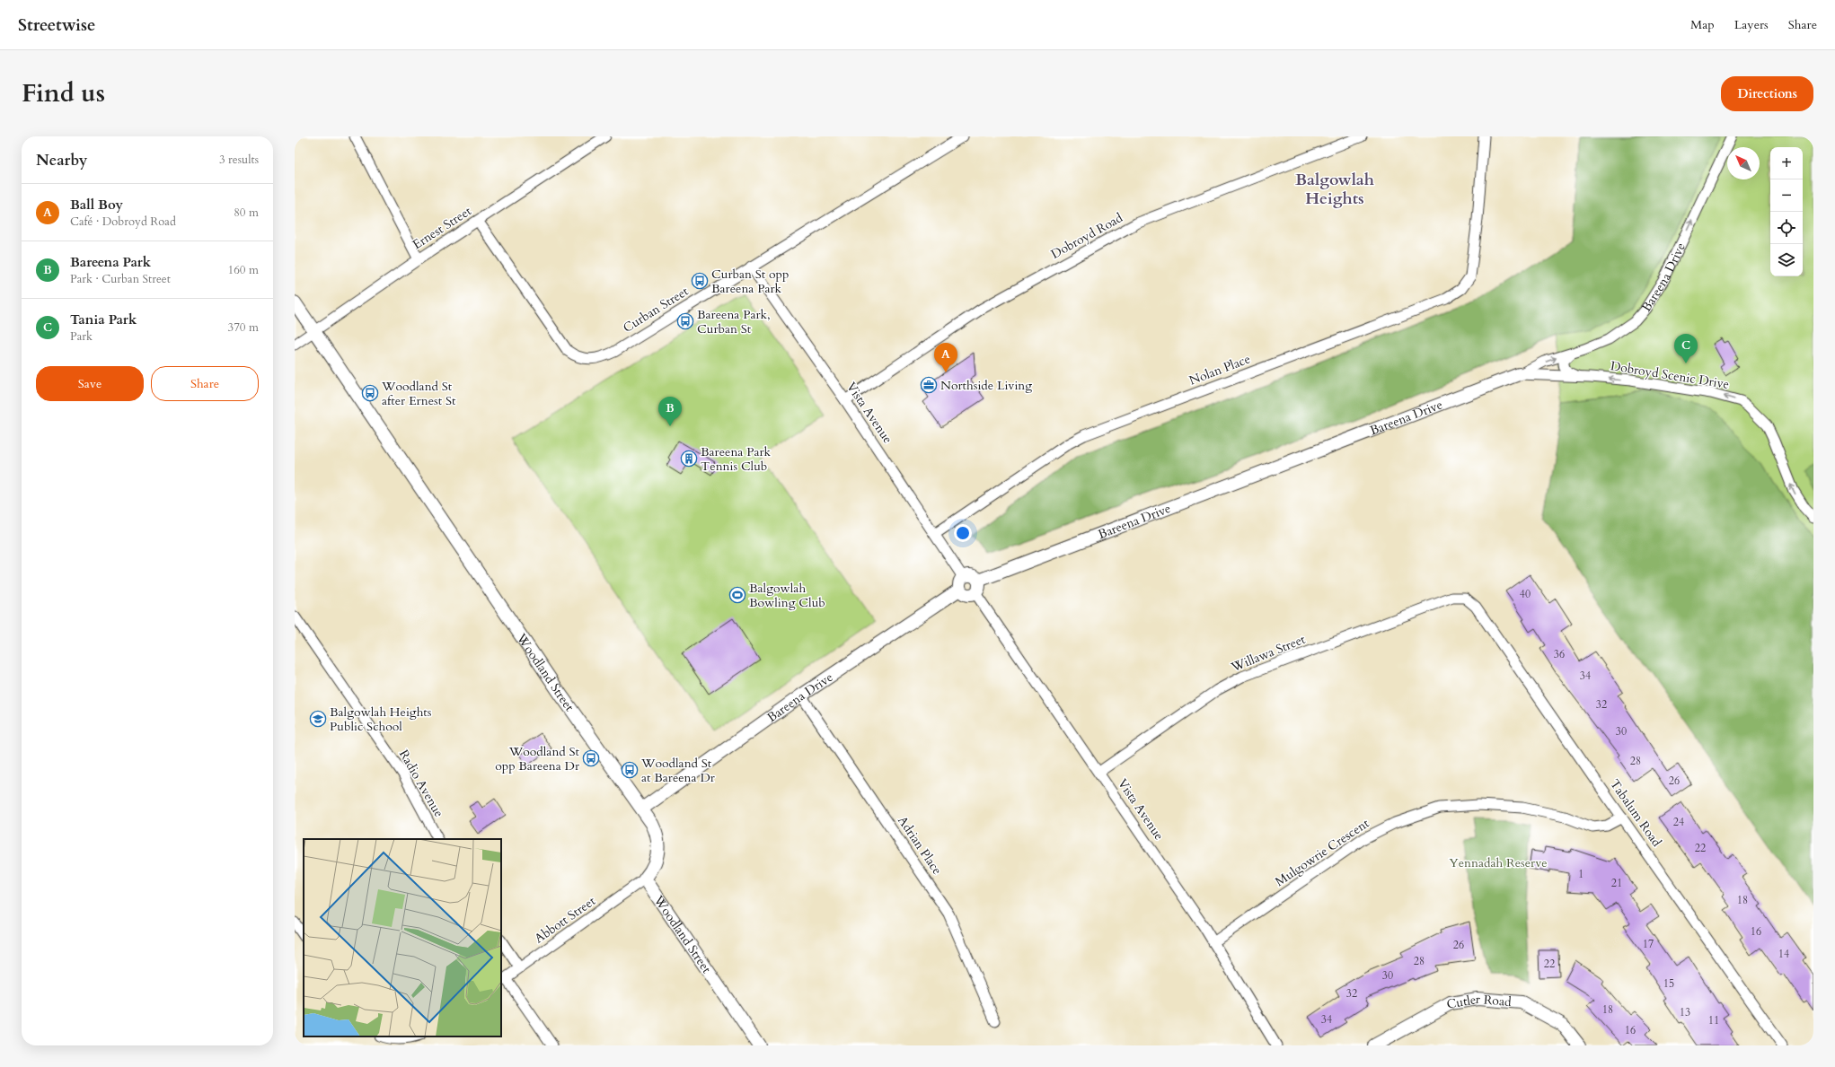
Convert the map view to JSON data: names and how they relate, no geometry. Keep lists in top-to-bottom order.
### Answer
{
  "streets": {
    "street": [
      "Ernest Street",
      "Dobroyd Road",
      "Bareena Drive",
      "Curban Street",
      "Nolan Place",
      "Dobroyd Scenic Drive",
      "Vista Avenue",
      "Willawa Street",
      "Woodland Street",
      "Radio Avenue",
      "Tabalum Road",
      "Adrian Place",
      "Mulgowrie Crescent",
      "Abbott Street",
      "Cutler Road"
    ]
  },
  "crossings": [
    ["Ernest Street", "Curban Street"],
    ["Ernest Street", "Woodland Street"],
    ["Dobroyd Road", "Vista Avenue"],
    ["Bareena Drive", "Dobroyd Scenic Drive"],
    ["Bareena Drive", "Vista Avenue"],
    ["Bareena Drive", "Woodland Street"],
    ["Bareena Drive", "Adrian Place"],
    ["Curban Street", "Vista Avenue"],
    ["Nolan Place", "Vista Avenue"],
    ["Vista Avenue", "Willawa Street"],
    ["Vista Avenue", "Mulgowrie Crescent"],
    ["Willawa Street", "Tabalum Road"],
    ["Woodland Street", "Abbott Street"],
    ["Tabalum Road", "Mulgowrie Crescent"]
  ],
  "one_way": ["Dobroyd Scenic Drive"],
  "districts": ["Balgowlah Heights"],
  "parks": ["Yennadah Reserve"],
  "places": {
    "bus stop": [
      "Curban St opp Bareena Park",
      "Bareena Park, Curban St",
      "Woodland St after Ernest St",
      "Woodland St opp Bareena Dr",
      "Woodland St at Bareena Dr"
    ],
    "office": ["Northside Living"],
    "building": ["Bareena Park Tennis Club"],
    "sports": ["Balgowlah Bowling Club"],
    "school or university": ["Balgowlah Heights Public School"]
  },
  "house_numbers": [
    "40",
    "36",
    "34",
    "32",
    "30",
    "28",
    "26",
    "24",
    "22",
    "1",
    "21",
    "18",
    "16",
    "17",
    "26",
    "14",
    "28",
    "22",
    "30",
    "15",
    "32",
    "18",
    "13",
    "34",
    "11",
    "16"
  ],
  "north": "top left",
  "page": {
    "header": "Streetwise",
    "nav": ["Map", "Layers", "Share"],
    "title": "Find us",
    "buttons": [
      "Directions",
      ["Save", "Share"]
    ],
    "heading": ["Nearby", "3 results"],
    "map_buttons": ["+", "−"],
    "list": [
      {
        "mark": "A",
        "name": "Ball Boy",
        "note": "Café · Dobroyd Road",
        "value": "80 m"
      },
      {
        "mark": "B",
        "name": "Bareena Park",
        "note": "Park · Curban Street",
        "value": "160 m"
      },
      {
        "mark": "C",
        "name": "Tania Park",
        "note": "Park",
        "value": "370 m"
      }
    ],
    "pins": ["C", "A", "B"]
  }
}
